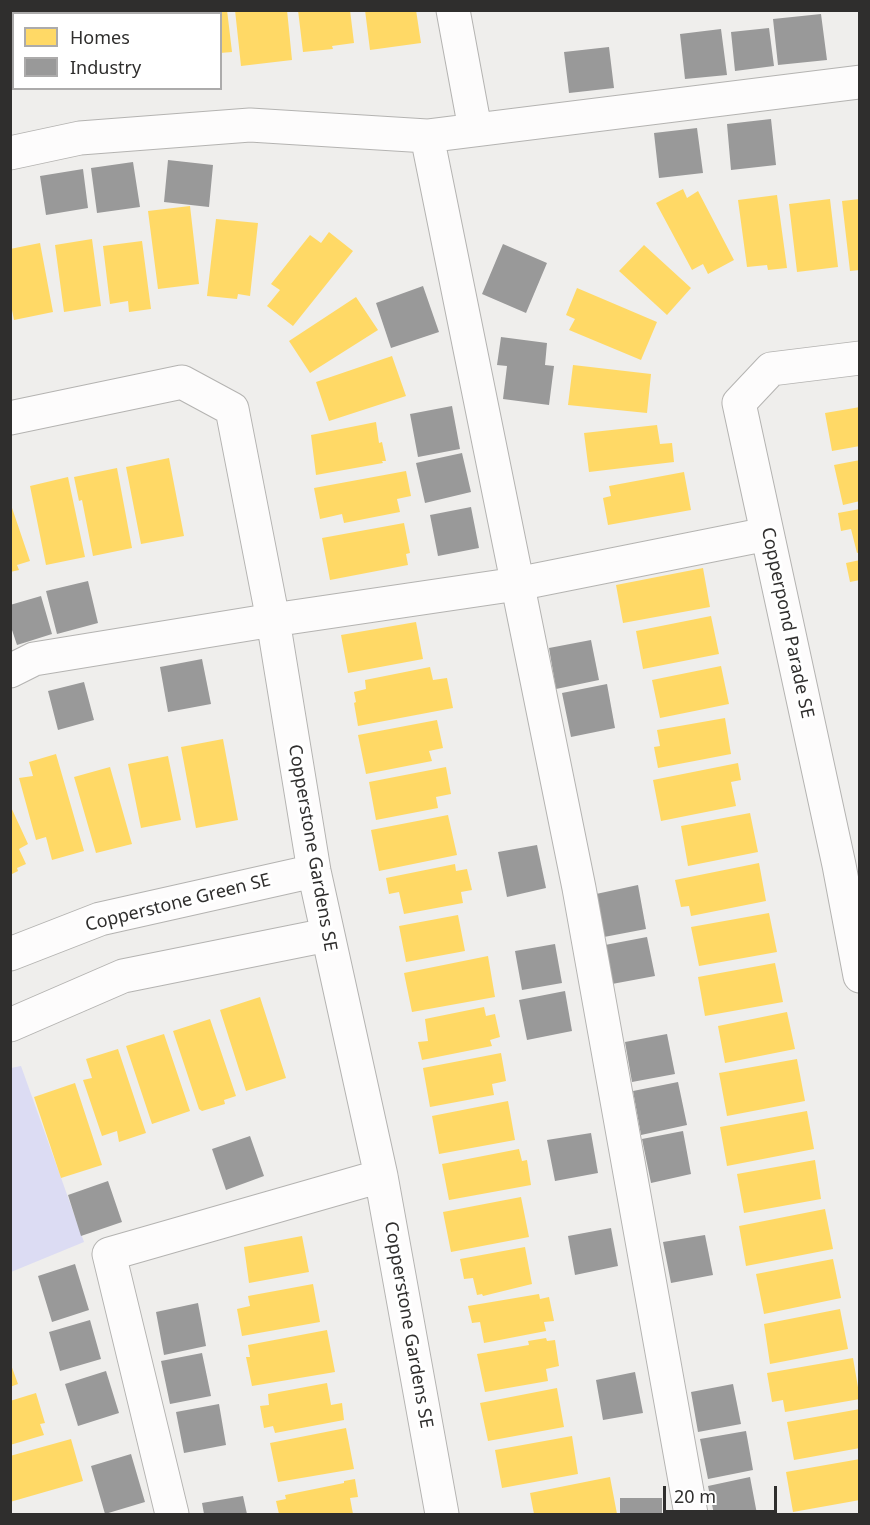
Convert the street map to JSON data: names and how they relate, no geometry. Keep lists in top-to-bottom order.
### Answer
{
  "streets": {
    "street": ["Copperpond Parade SE", "Copperstone Gardens SE", "Copperstone Green SE"]
  },
  "crossings": [
    ["Copperstone Gardens SE", "Copperstone Green SE"]
  ],
  "legend": ["Homes", "Industry"],
  "scale_bar": "20 m"
}
